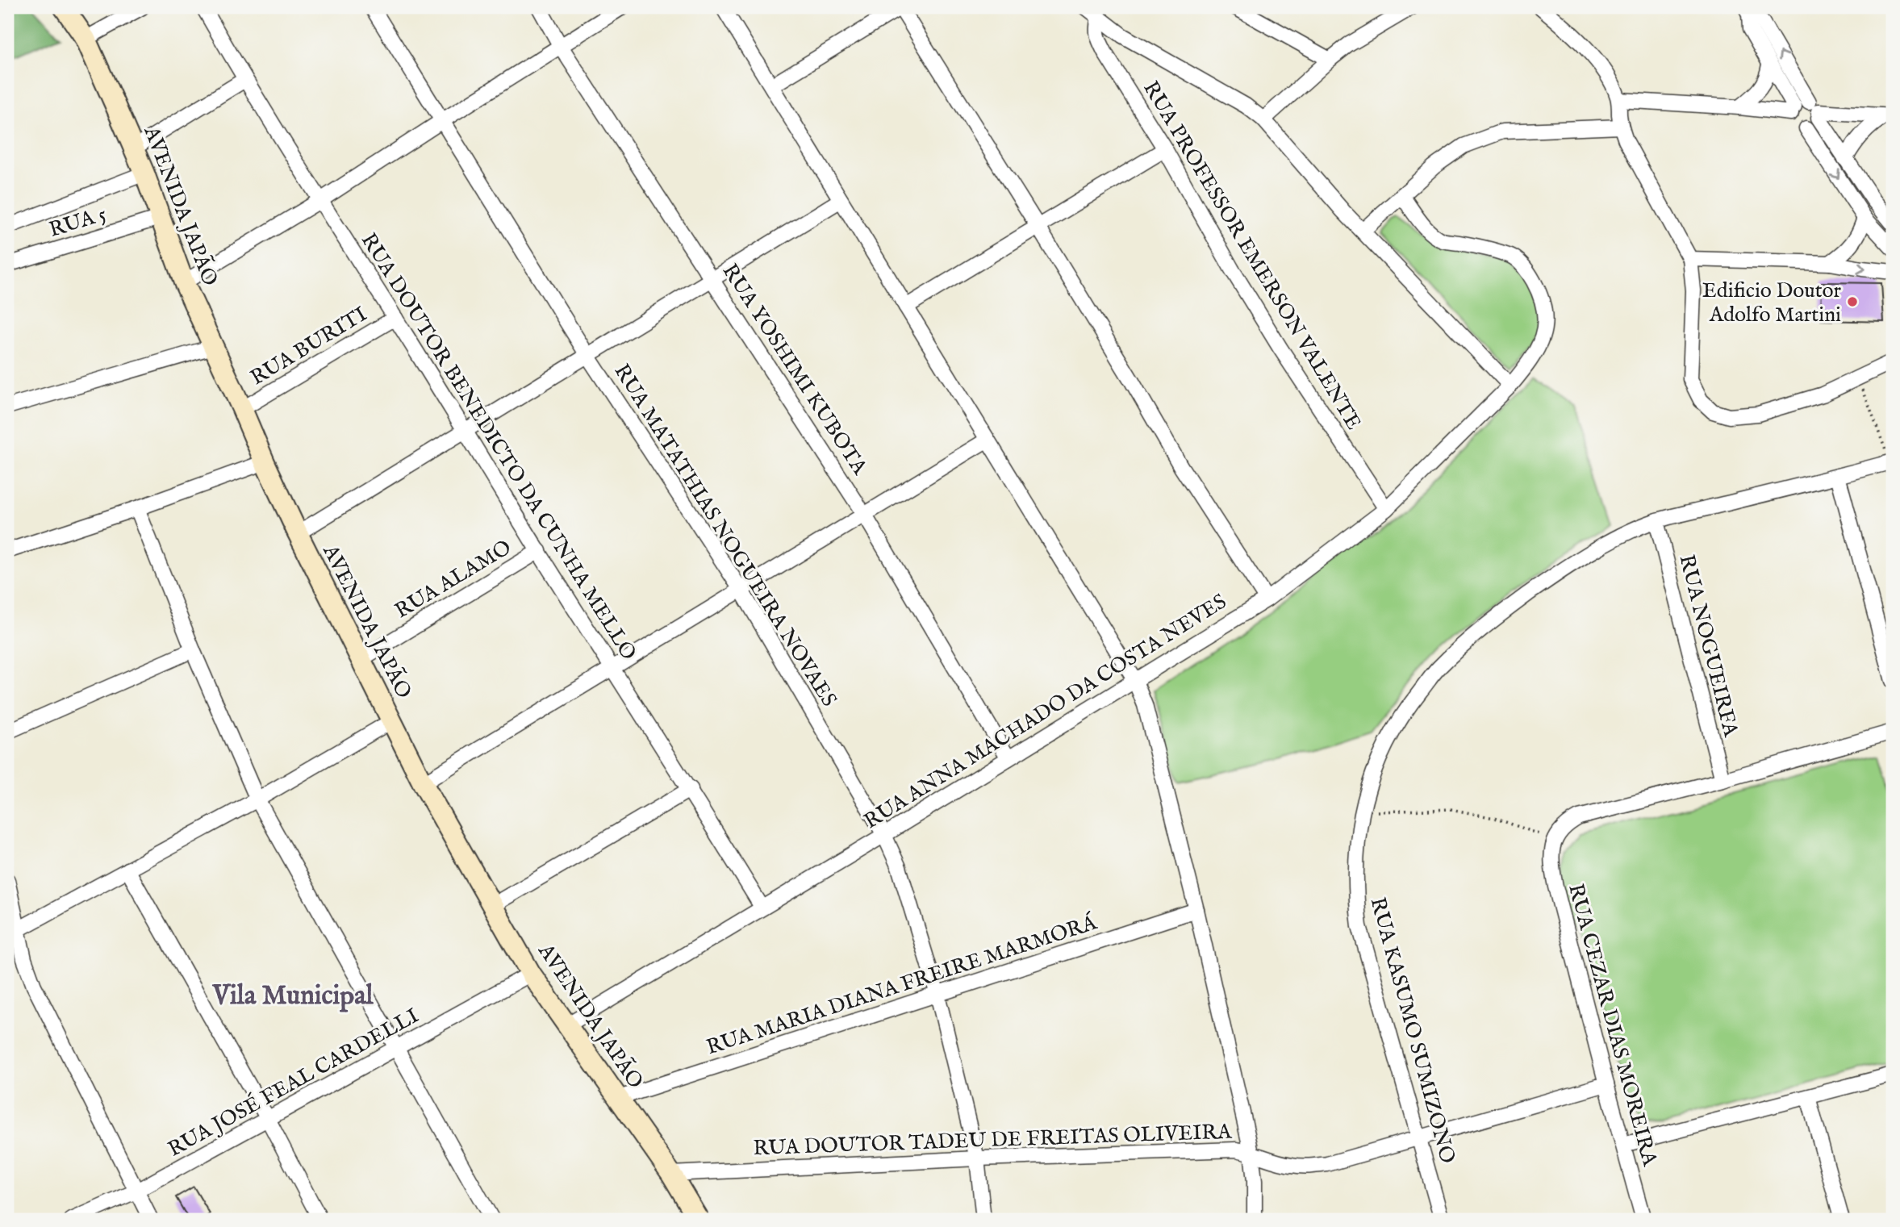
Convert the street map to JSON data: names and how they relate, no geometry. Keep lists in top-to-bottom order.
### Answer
{
  "streets": {
    "main road": ["AVENIDA JAPÃO"],
    "street": [
      "RUA 5",
      "RUA PROFESSOR EMERSON VALENTE",
      "RUA BURITI",
      "RUA YOSHIMI KUBOTA",
      "RUA DOUTOR BENEDICTO DA CUNHA MELLO",
      "RUA MATATHIAS NOGUEIRA NOVAES",
      "RUA ALAMO",
      "RUA NOGUEIRFA",
      "RUA ANNA MACHADO DA COSTA NEVES",
      "RUA MARIA DIANA FREIRE MARMORÁ",
      "RUA CEZAR DIAS MOREIRA",
      "RUA KASUMO SUMIZONO",
      "RUA JOSÉ FEAL CARDELLI",
      "RUA DOUTOR TADEU DE FREITAS OLIVEIRA"
    ]
  },
  "crossings": [
    ["AVENIDA JAPÃO", "RUA 5"],
    ["AVENIDA JAPÃO", "RUA BURITI"],
    ["AVENIDA JAPÃO", "RUA ALAMO"],
    ["AVENIDA JAPÃO", "RUA ANNA MACHADO DA COSTA NEVES"],
    ["AVENIDA JAPÃO", "RUA MARIA DIANA FREIRE MARMORÁ"],
    ["AVENIDA JAPÃO", "RUA JOSÉ FEAL CARDELLI"],
    ["AVENIDA JAPÃO", "RUA DOUTOR TADEU DE FREITAS OLIVEIRA"],
    ["RUA PROFESSOR EMERSON VALENTE", "RUA ANNA MACHADO DA COSTA NEVES"],
    ["RUA BURITI", "RUA DOUTOR BENEDICTO DA CUNHA MELLO"],
    ["RUA YOSHIMI KUBOTA", "RUA ANNA MACHADO DA COSTA NEVES"],
    ["RUA DOUTOR BENEDICTO DA CUNHA MELLO", "RUA ALAMO"],
    ["RUA DOUTOR BENEDICTO DA CUNHA MELLO", "RUA ANNA MACHADO DA COSTA NEVES"],
    ["RUA MATATHIAS NOGUEIRA NOVAES", "RUA ANNA MACHADO DA COSTA NEVES"],
    ["RUA MATATHIAS NOGUEIRA NOVAES", "RUA MARIA DIANA FREIRE MARMORÁ"],
    ["RUA MATATHIAS NOGUEIRA NOVAES", "RUA DOUTOR TADEU DE FREITAS OLIVEIRA"],
    ["RUA NOGUEIRFA", "RUA KASUMO SUMIZONO"],
    ["RUA CEZAR DIAS MOREIRA", "RUA DOUTOR TADEU DE FREITAS OLIVEIRA"],
    ["RUA KASUMO SUMIZONO", "RUA DOUTOR TADEU DE FREITAS OLIVEIRA"]
  ],
  "districts": ["Vila Municipal"],
  "places": ["Edificio Doutor Adolfo Martini"]
}
